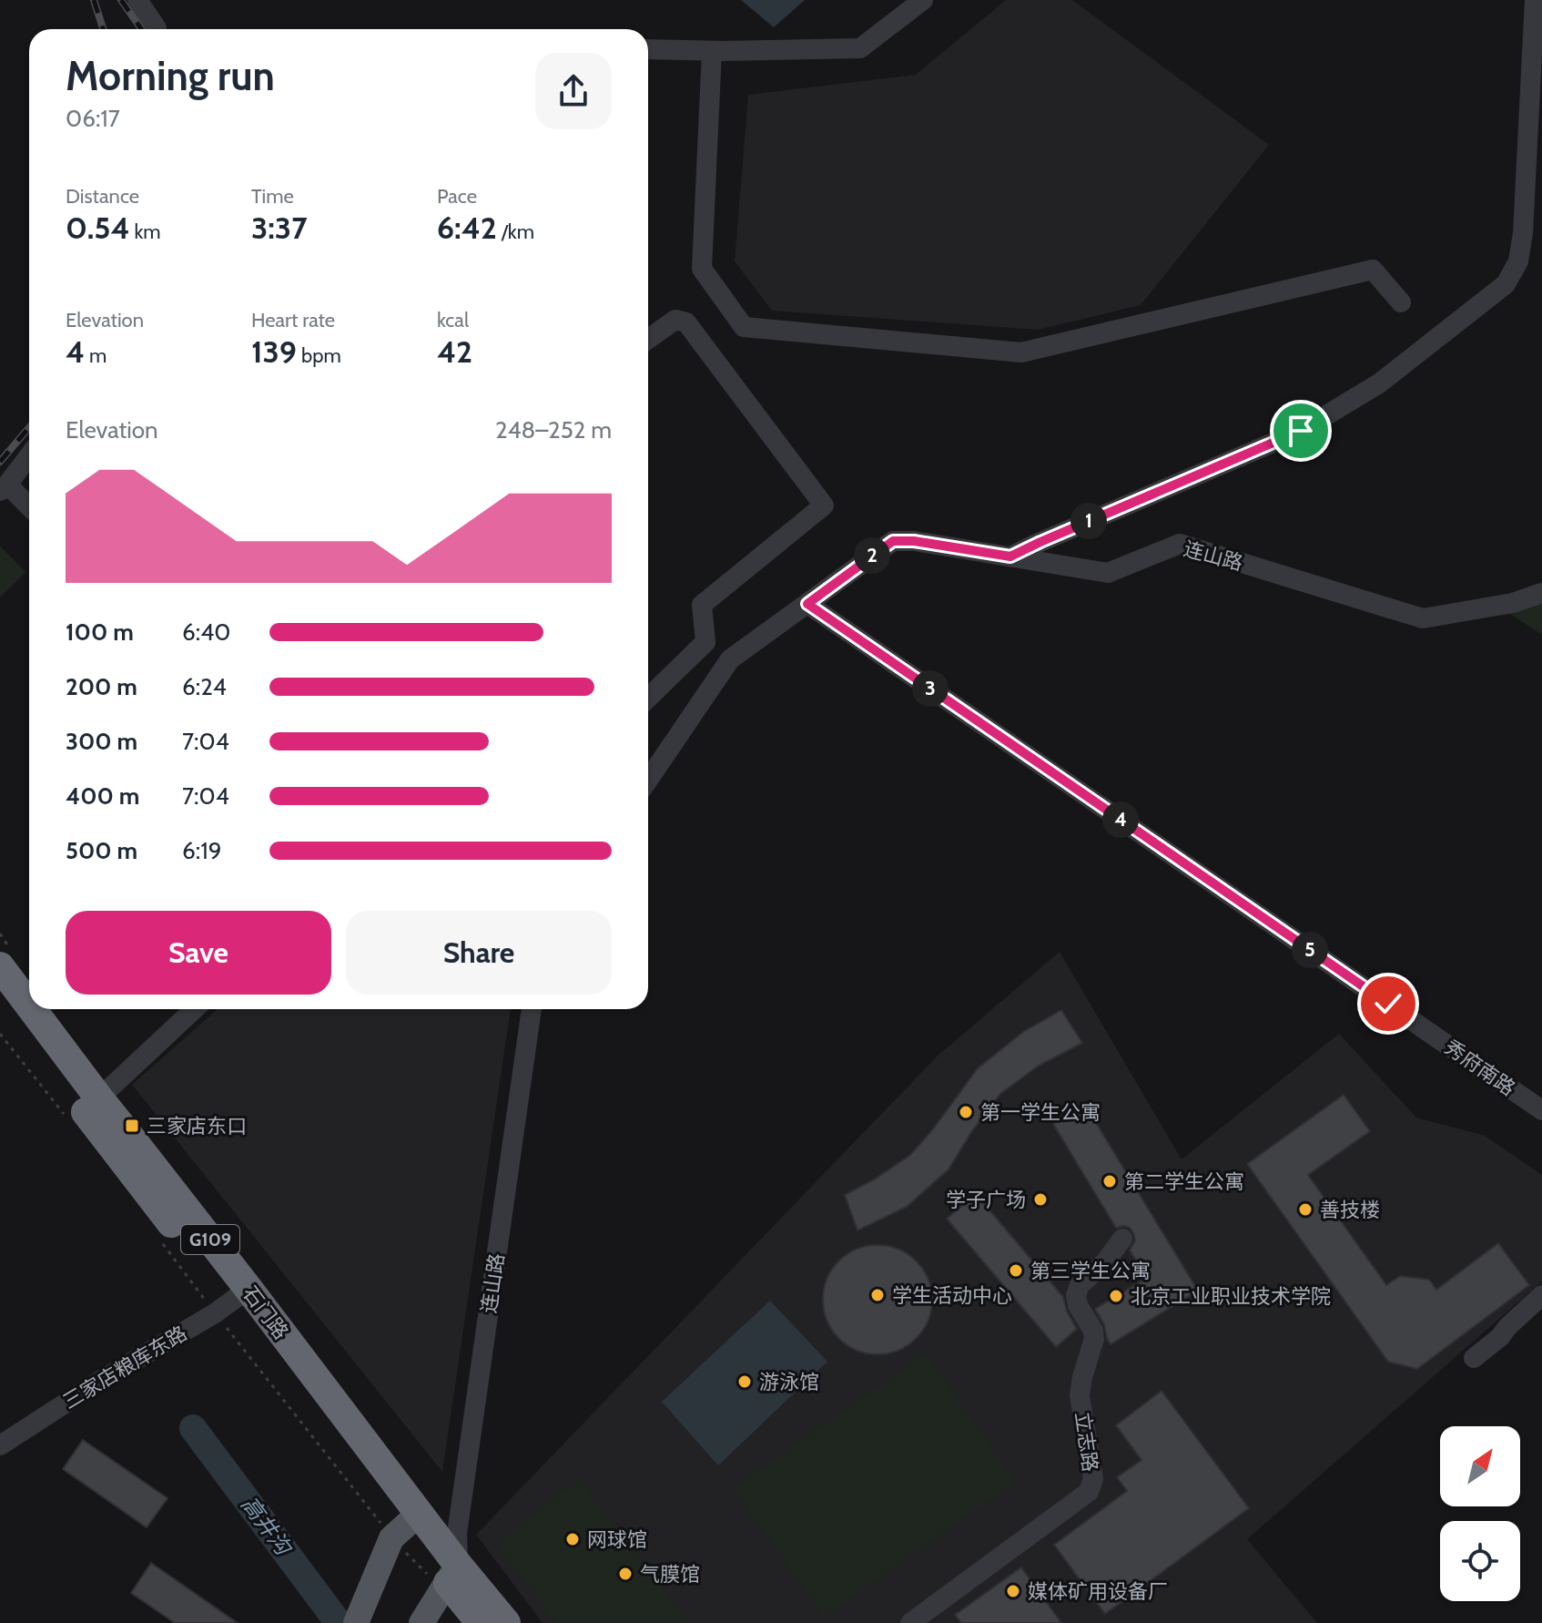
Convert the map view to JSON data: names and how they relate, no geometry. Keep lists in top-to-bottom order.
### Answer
{
  "streets": {
    "highway": ["G109", "石门路"],
    "street": [
      "连山路",
      "秀府南路",
      "三家店粮库东路",
      "立志路"
    ]
  },
  "crossings": [
    ["连山路", "秀府南路"],
    ["连山路", "石门路"],
    ["石门路", "三家店粮库东路"]
  ],
  "water": ["高井沟"],
  "places": {
    "other": [
      "第一学生公寓",
      "第二学生公寓",
      "学子广场",
      "善技楼",
      "第三学生公寓",
      "学生活动中心",
      "北京工业职业技术学院",
      "游泳馆",
      "网球馆",
      "气膜馆",
      "媒体矿用设备厂"
    ],
    "transit": ["三家店东口"]
  },
  "north": "top right",
  "page": {
    "heading": ["Morning run", "06:17"],
    "stats": [
      ["Distance", "0.54 km"],
      ["Time", "3:37"],
      ["Pace", "6:42 /km"],
      ["Elevation", "4 m"],
      ["Heart rate", "139 bpm"],
      ["kcal", "42"]
    ],
    "chart": ["Elevation", "248–252 m"],
    "pins": [
      "1",
      "2",
      "3",
      "4",
      "5"
    ],
    "list": [
      {
        "name": "100 m",
        "note": "6:40"
      },
      {
        "name": "200 m",
        "note": "6:24"
      },
      {
        "name": "300 m",
        "note": "7:04"
      },
      {
        "name": "400 m",
        "note": "7:04"
      },
      {
        "name": "500 m",
        "note": "6:19"
      }
    ],
    "buttons": ["Save", "Share"]
  }
}
